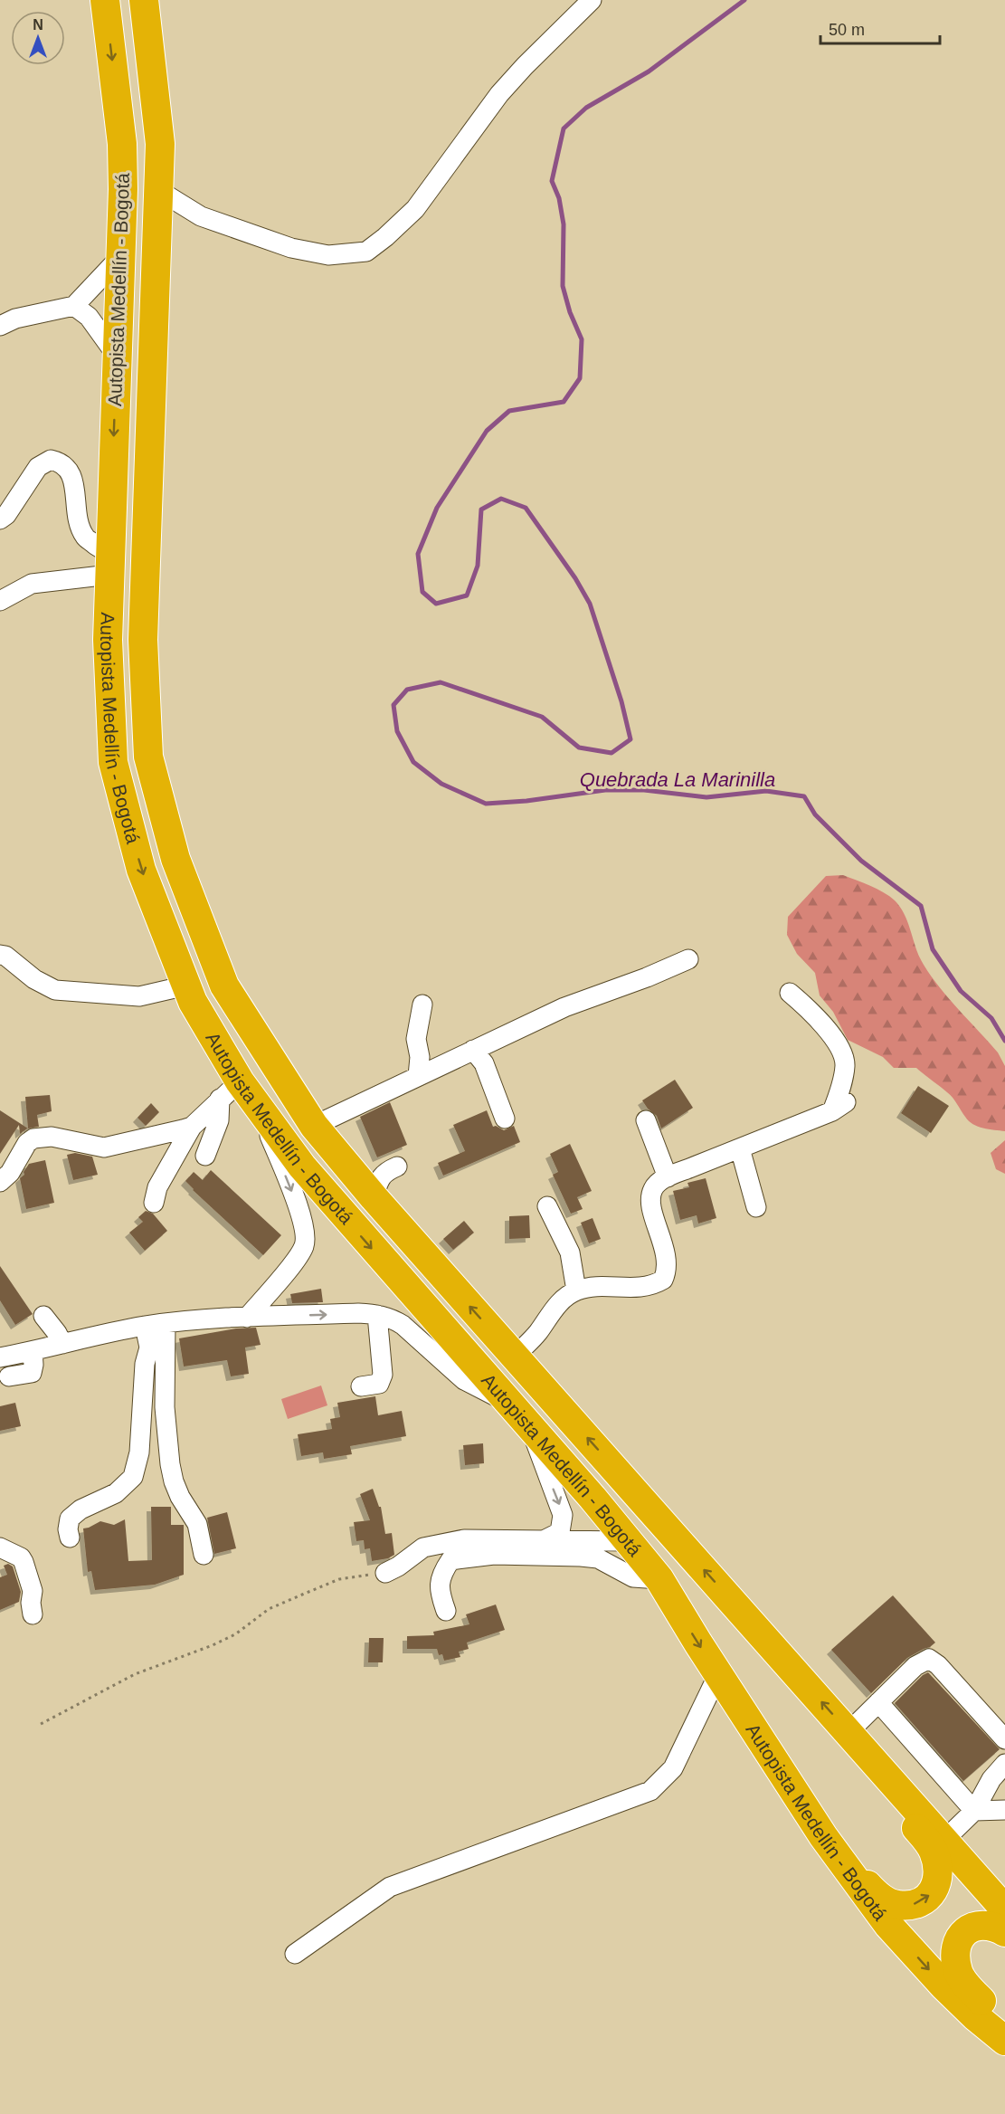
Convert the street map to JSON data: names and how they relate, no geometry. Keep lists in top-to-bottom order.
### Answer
{
  "streets": {
    "highway": ["Autopista Medellín - Bogotá"]
  },
  "water": ["Quebrada La Marinilla"],
  "scale_bar": "50 m",
  "north": "top"
}
